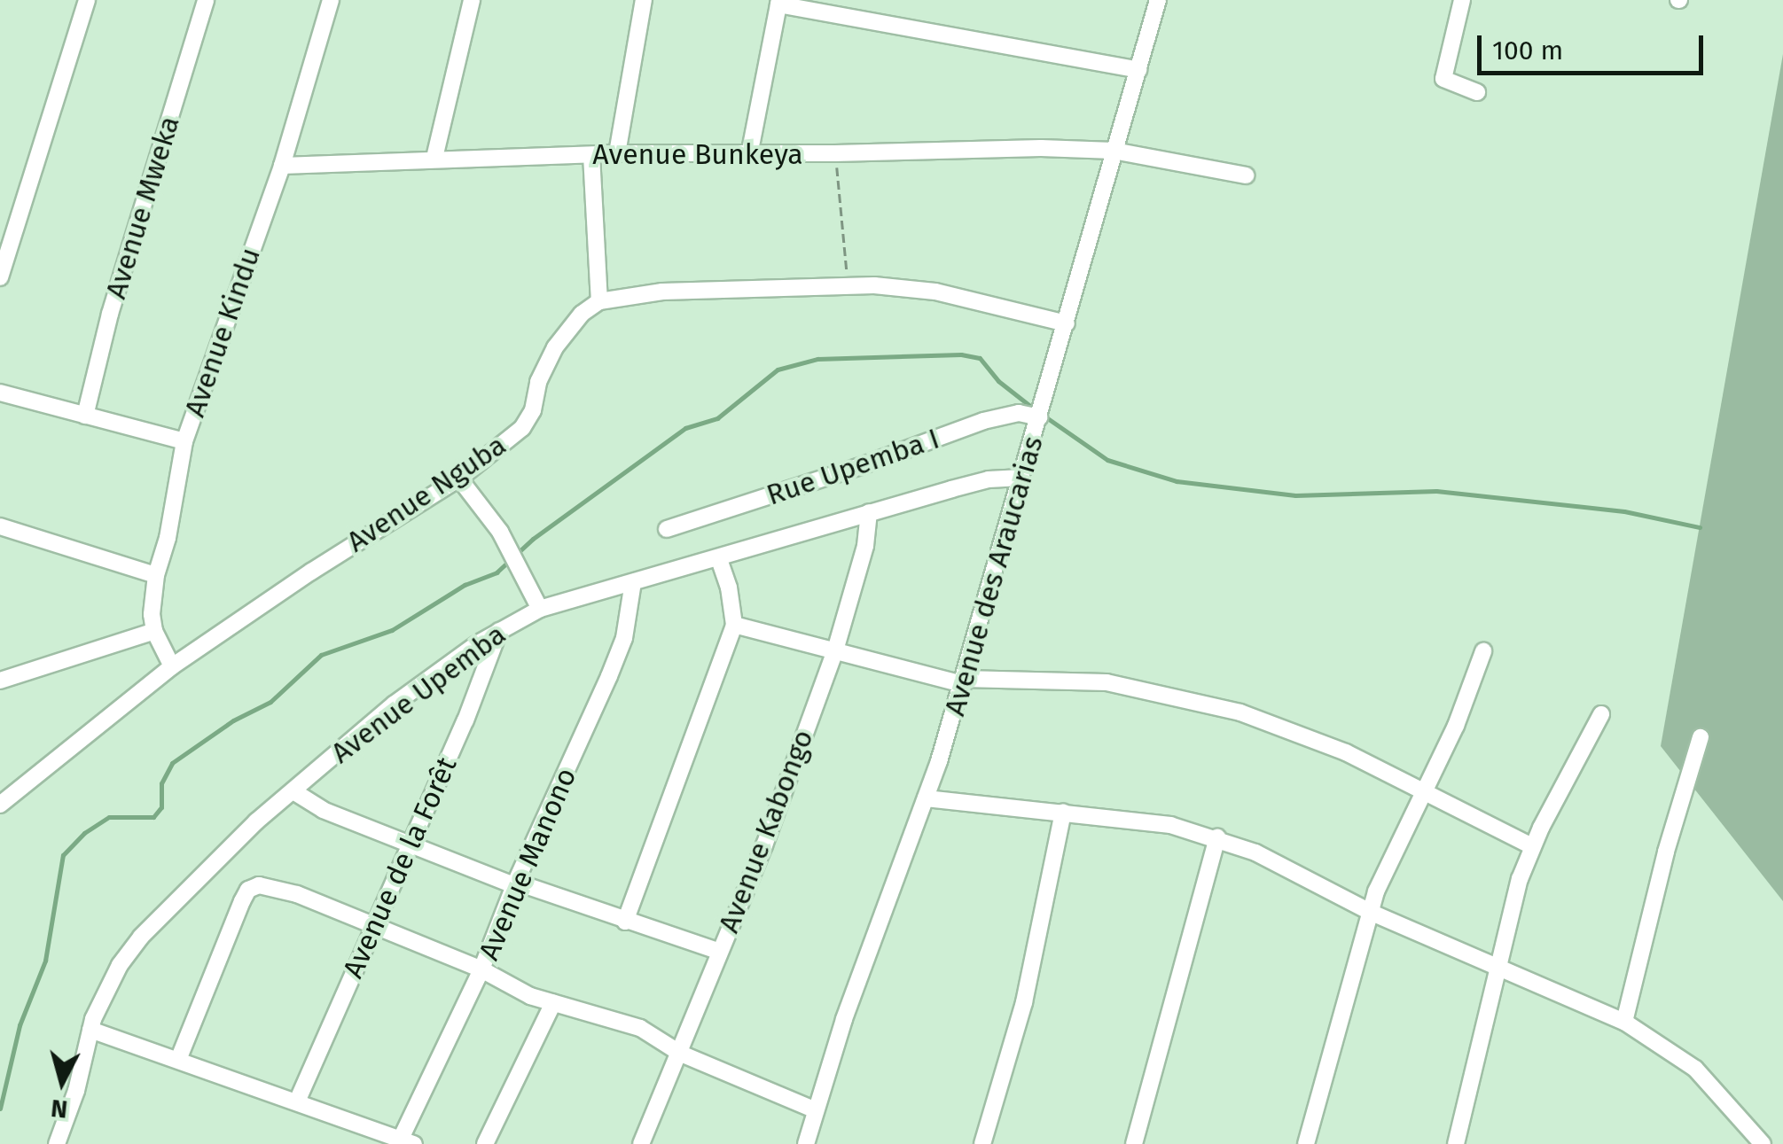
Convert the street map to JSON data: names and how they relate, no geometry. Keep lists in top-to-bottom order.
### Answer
{
  "streets": {
    "street": [
      "Avenue Bunkeya",
      "Avenue Mweka",
      "Avenue Kindu",
      "Rue Upemba I",
      "Avenue Nguba",
      "Avenue des Araucarias",
      "Avenue Upemba",
      "Avenue Kabongo",
      "Avenue Manono",
      "Avenue de la Forêt"
    ]
  },
  "crossings": [
    ["Avenue Bunkeya", "Avenue Kindu"],
    ["Avenue Bunkeya", "Avenue des Araucarias"],
    ["Avenue Kindu", "Avenue Nguba"],
    ["Rue Upemba I", "Avenue des Araucarias"],
    ["Avenue des Araucarias", "Avenue Upemba"],
    ["Avenue Upemba", "Avenue Kabongo"],
    ["Avenue Upemba", "Avenue Manono"],
    ["Avenue Upemba", "Avenue de la Forêt"]
  ],
  "scale_bar": "100 m",
  "north": "bottom"
}
